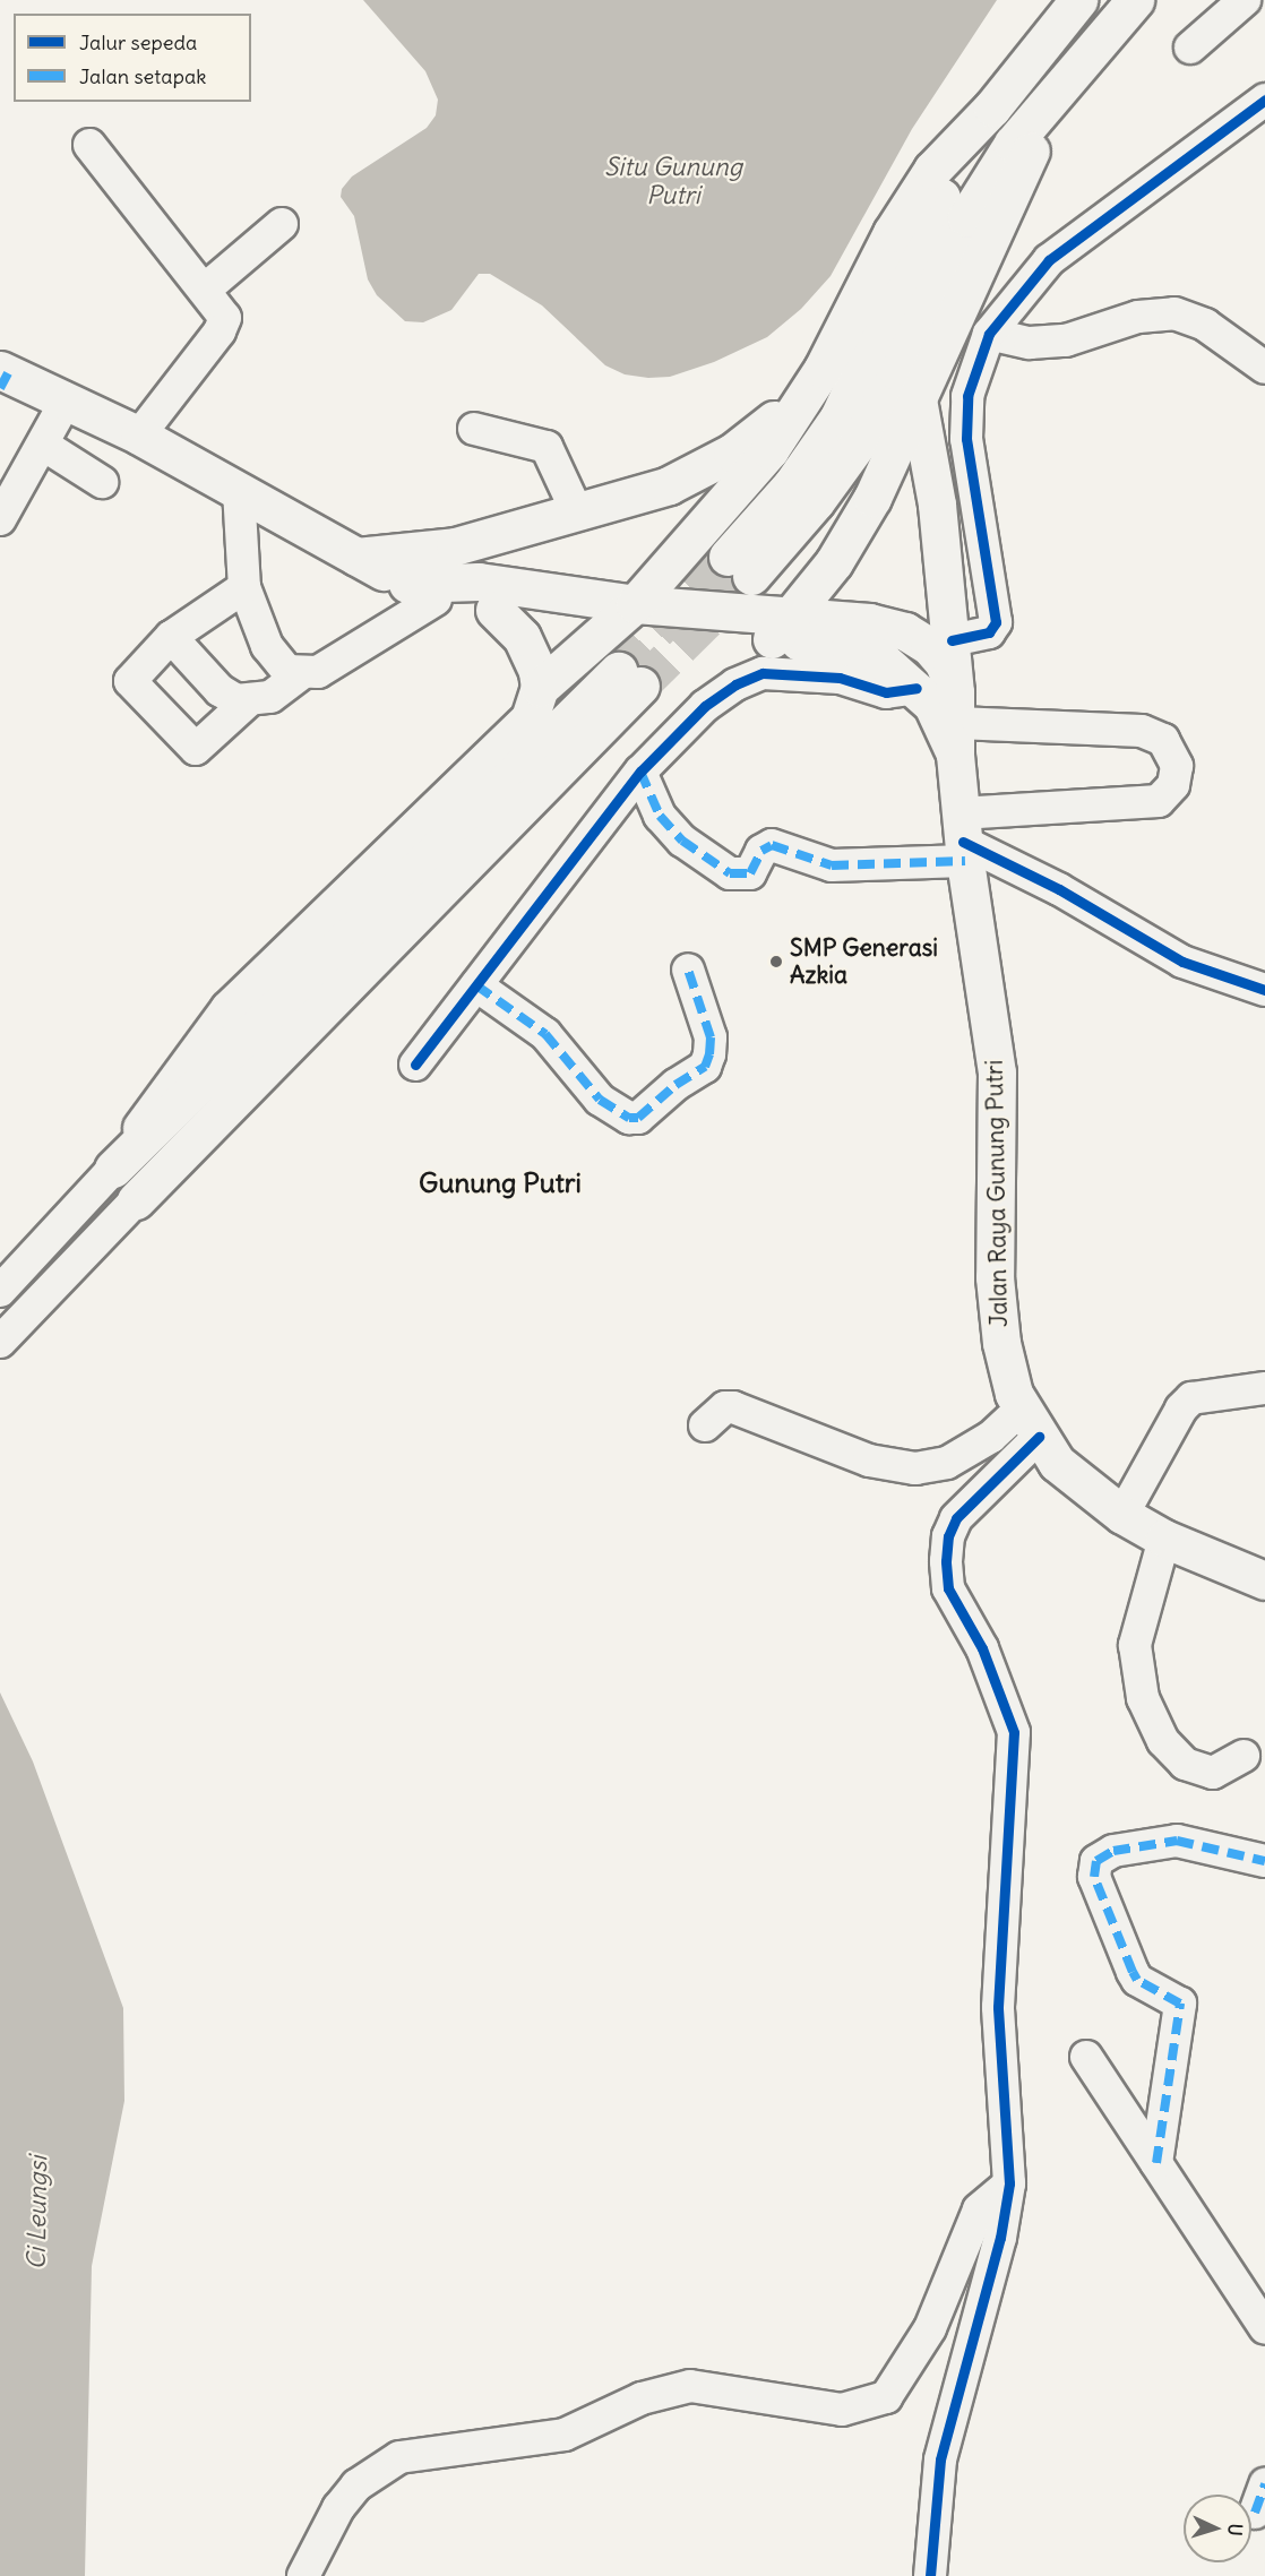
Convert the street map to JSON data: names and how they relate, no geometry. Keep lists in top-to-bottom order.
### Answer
{
  "streets": {
    "main road": ["Jalan Raya Gunung Putri"]
  },
  "districts": ["Gunung Putri"],
  "water": ["Situ Gunung Putri", "Ci Leungsi"],
  "places": ["SMP Generasi Azkia"],
  "legend": ["Jalur sepeda", "Jalan setapak"],
  "north": "right"
}
